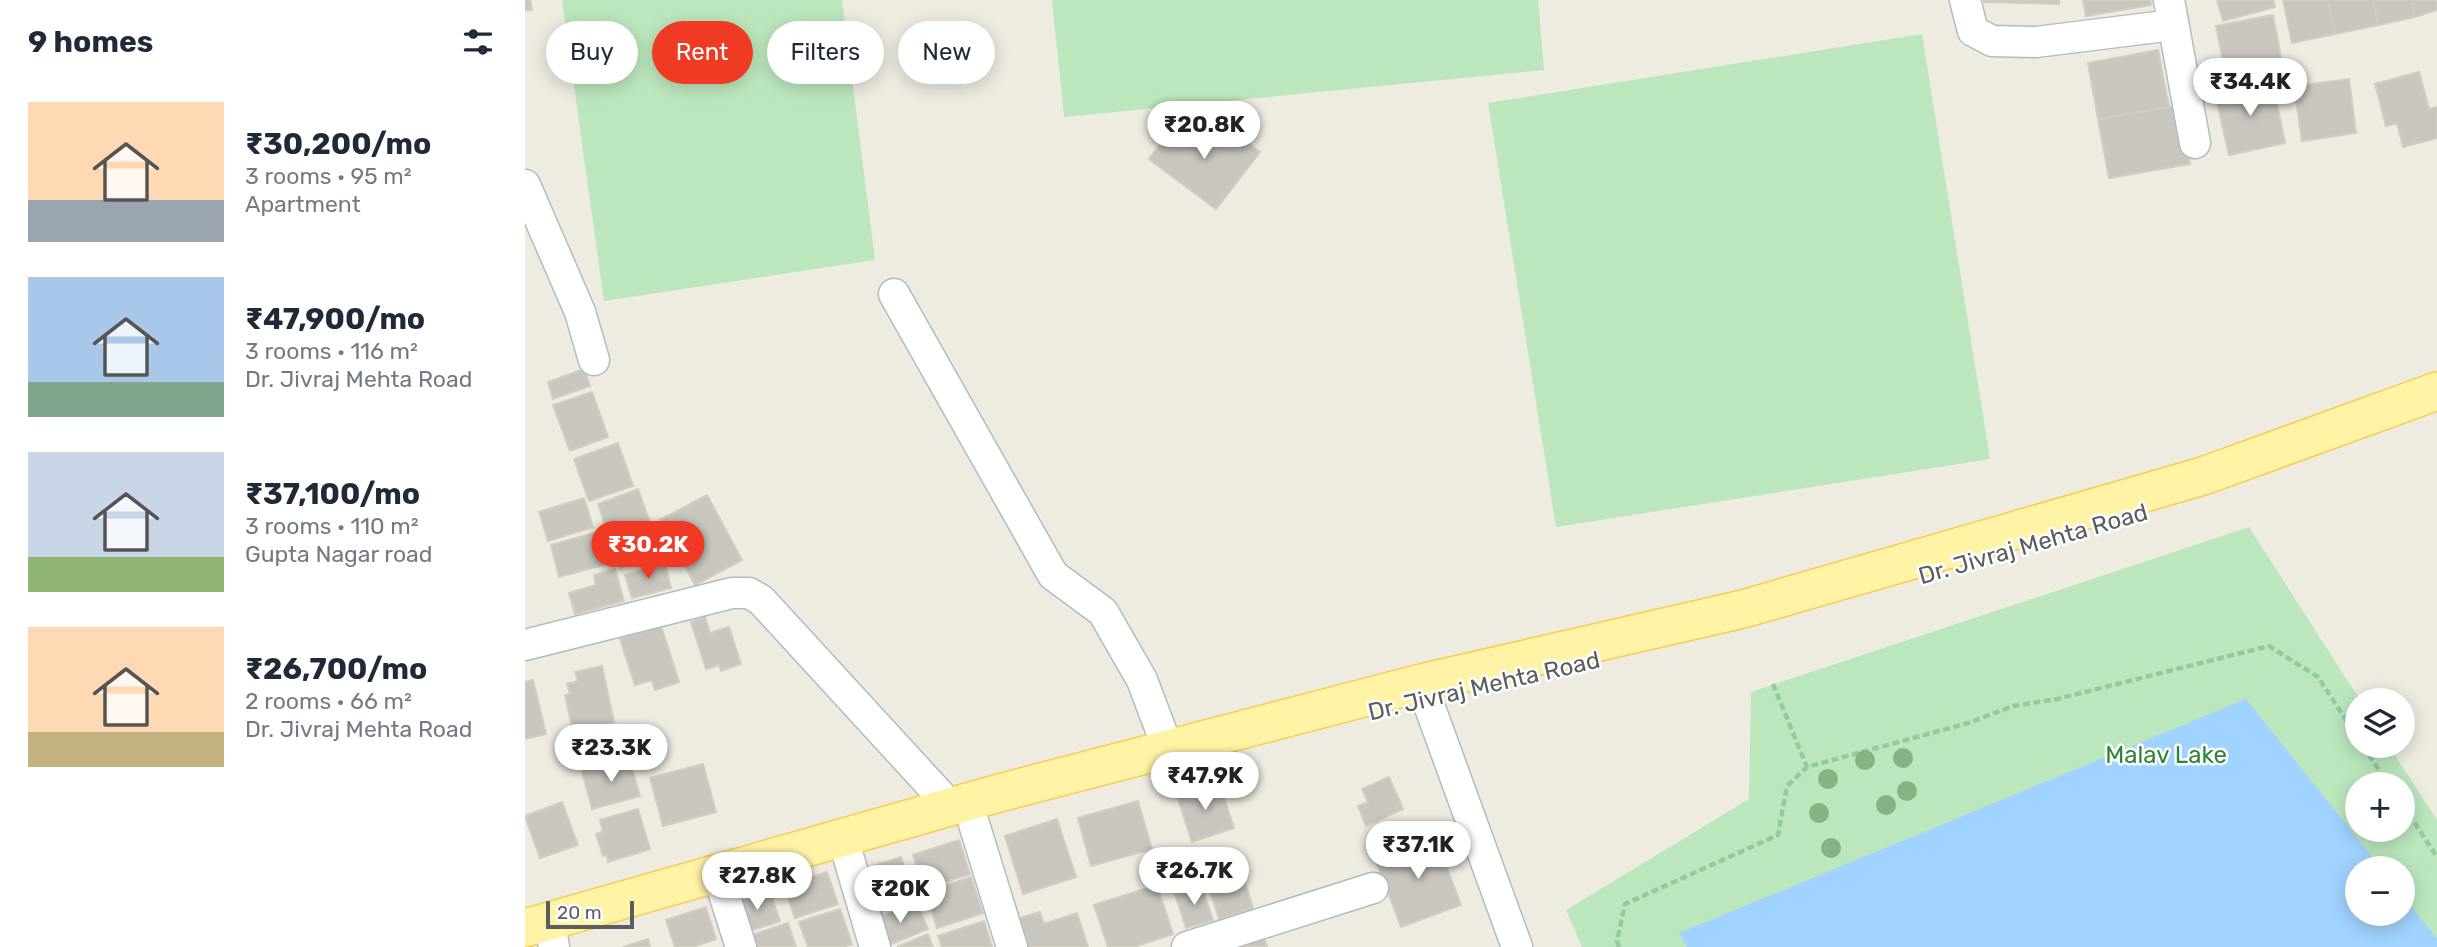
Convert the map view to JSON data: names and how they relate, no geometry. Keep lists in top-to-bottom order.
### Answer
{
  "streets": {
    "main road": ["Dr. Jivraj Mehta Road"]
  },
  "parks": ["Malav Lake"],
  "scale_bar": "20 m",
  "page": {
    "heading": "9 homes",
    "chip": [
      "Buy",
      "Rent",
      "Filters",
      "New"
    ],
    "price": [
      "₹34.4K",
      "₹20.8K",
      "₹30.2K",
      "₹23.3K",
      "₹47.9K",
      "₹37.1K",
      "₹26.7K",
      "₹27.8K",
      "₹20K"
    ],
    "list": [
      {
        "name": "₹30,200/mo",
        "note": "3 rooms · 95 m² · Apartment"
      },
      {
        "name": "₹47,900/mo",
        "note": "3 rooms · 116 m² · Dr. Jivraj Mehta Road"
      },
      {
        "name": "₹37,100/mo",
        "note": "3 rooms · 110 m² · Gupta Nagar road"
      },
      {
        "name": "₹26,700/mo",
        "note": "2 rooms · 66 m² · Dr. Jivraj Mehta Road"
      }
    ],
    "map_buttons": ["+", "−"],
    "scale": "20 m"
  }
}
